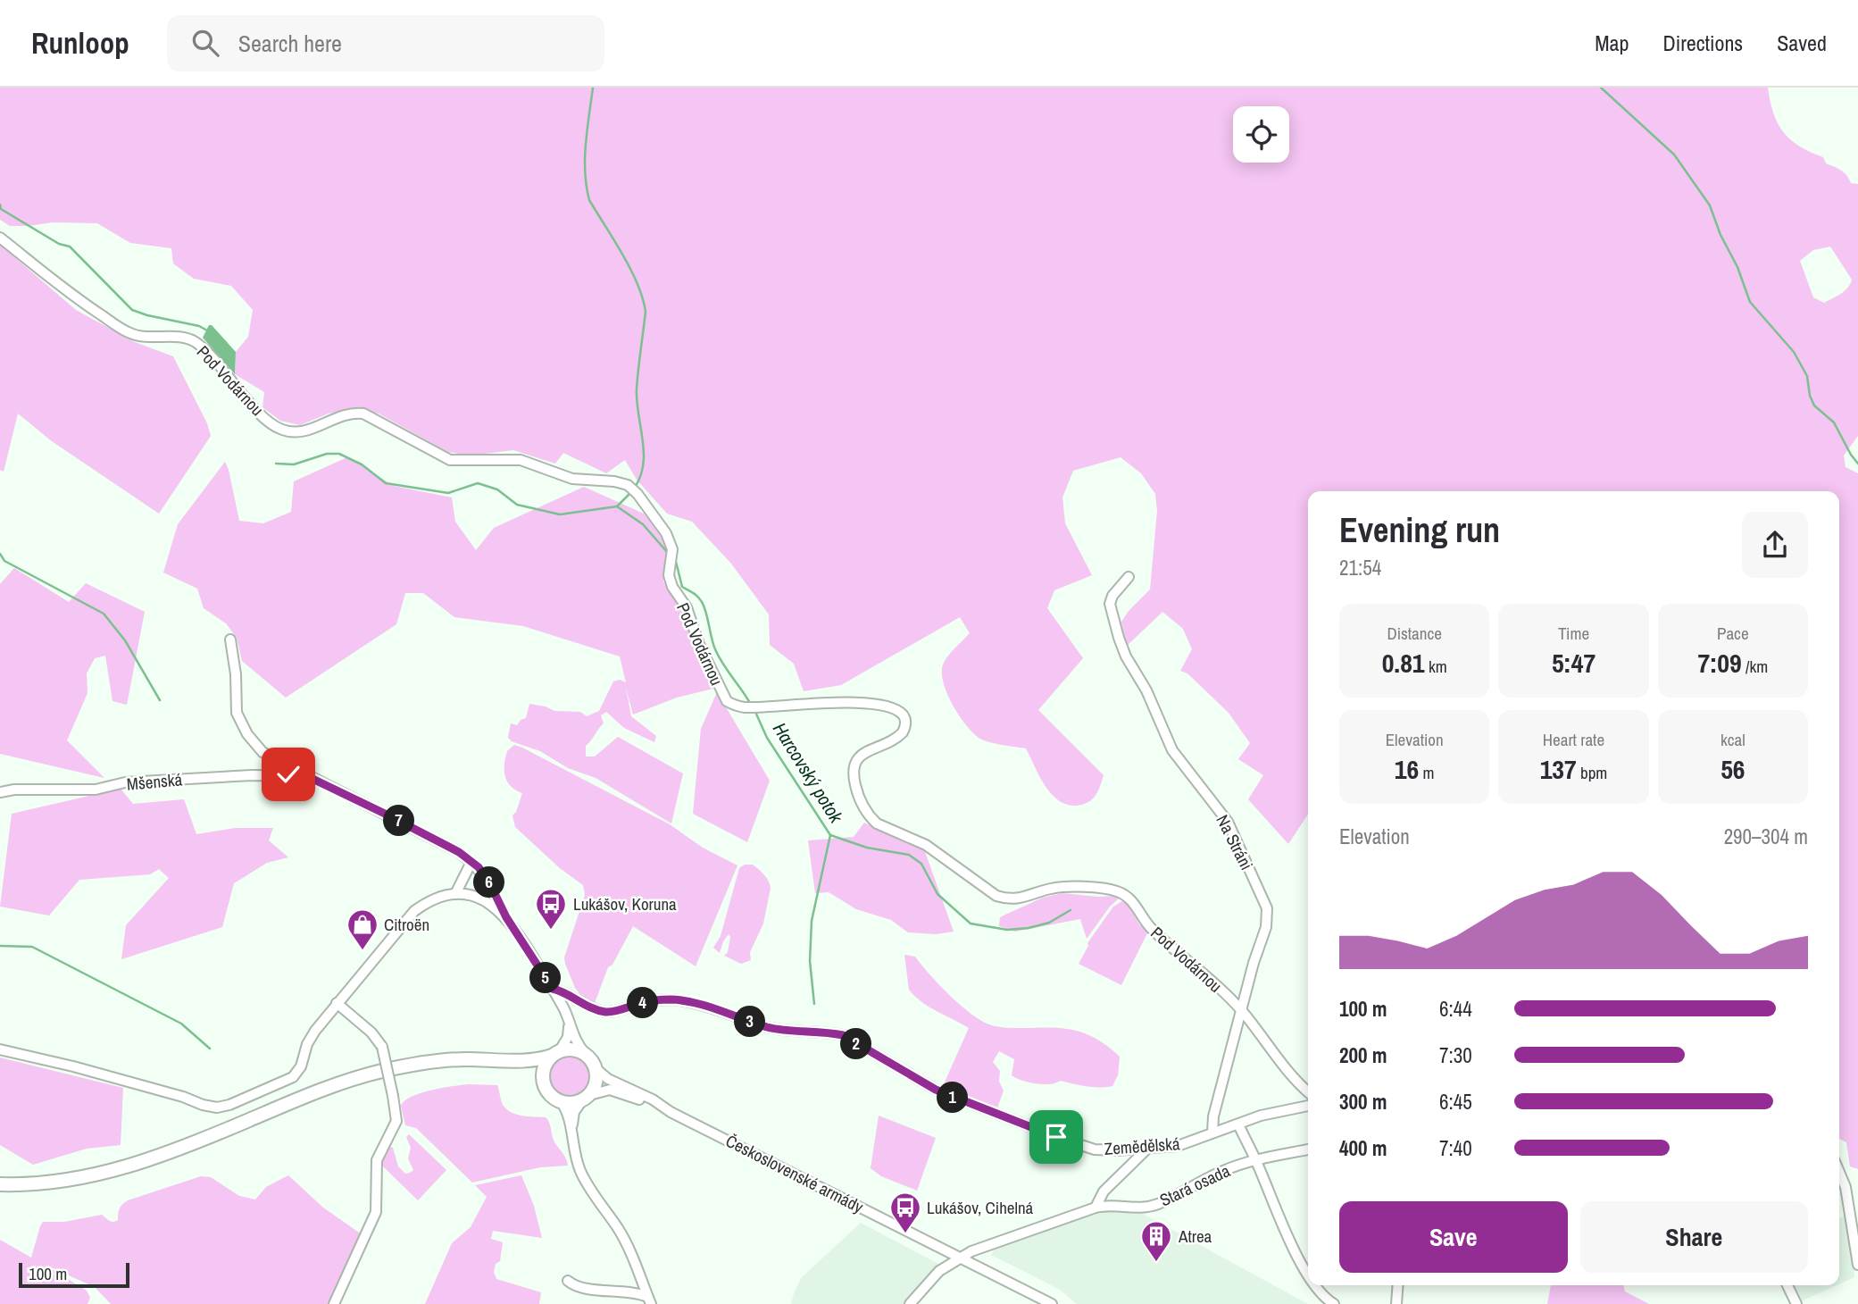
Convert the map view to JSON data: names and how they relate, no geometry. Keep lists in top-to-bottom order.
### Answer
{
  "streets": {
    "main road": ["Československé armády"],
    "street": [
      "Pod Vodárnou",
      "Mšenská",
      "Na Stráni",
      "Zemědělská",
      "Stará osada"
    ]
  },
  "crossings": [
    ["Pod Vodárnou", "Na Stráni"],
    ["Na Stráni", "Zemědělská"],
    ["Zemědělská", "Československé armády"],
    ["Československé armády", "Stará osada"]
  ],
  "water": ["Harcovský potok"],
  "places": {
    "bus stop": ["Lukášov, Koruna", "Lukášov, Cihelná"],
    "shop": ["Citroën"],
    "building": ["Atrea"]
  },
  "scale_bar": "100 m",
  "page": {
    "header": "Runloop",
    "search": "Search here",
    "nav": ["Map", "Directions", "Saved"],
    "heading": ["Evening run", "21:54"],
    "stats": [
      ["Distance", "0.81 km"],
      ["Time", "5:47"],
      ["Pace", "7:09 /km"],
      ["Elevation", "16 m"],
      ["Heart rate", "137 bpm"],
      ["kcal", "56"]
    ],
    "pins": [
      "7",
      "6",
      "5",
      "4",
      "3",
      "2",
      "1"
    ],
    "chart": ["Elevation", "290–304 m"],
    "list": [
      {
        "name": "100 m",
        "note": "6:44"
      },
      {
        "name": "200 m",
        "note": "7:30"
      },
      {
        "name": "300 m",
        "note": "6:45"
      },
      {
        "name": "400 m",
        "note": "7:40"
      }
    ],
    "buttons": ["Save", "Share"],
    "scale": "100 m"
  }
}
